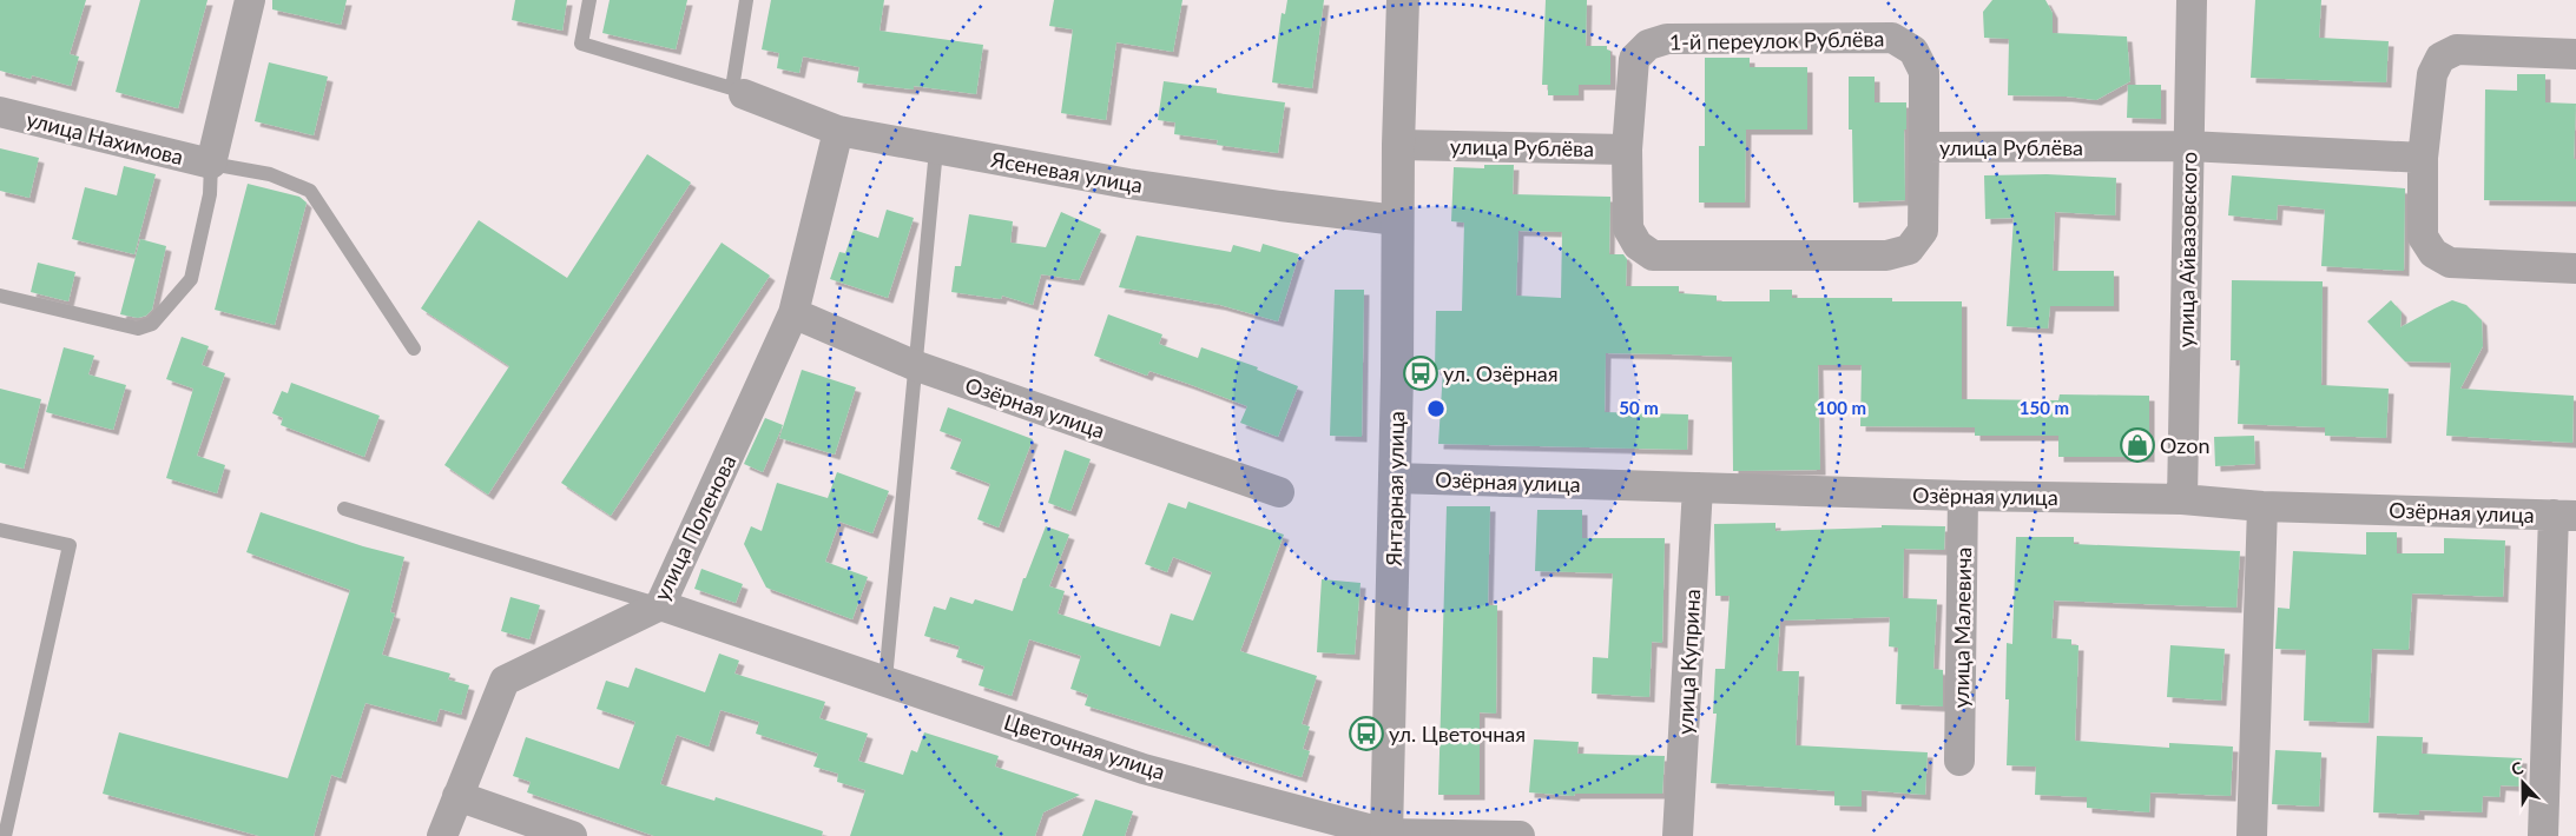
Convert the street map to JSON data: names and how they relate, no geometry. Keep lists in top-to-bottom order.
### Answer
{
  "streets": {
    "street": [
      "1-й переулок Рублёва",
      "улица Нахимова",
      "улица Рублёва",
      "Ясеневая улица",
      "улица Айвазовского",
      "Озёрная улица",
      "Янтарная улица",
      "улица Поленова",
      "улица Малевича",
      "улица Куприна",
      "Цветочная улица"
    ]
  },
  "crossings": [
    ["1-й переулок Рублёва", "улица Рублёва"],
    ["улица Рублёва", "улица Айвазовского"],
    ["улица Рублёва", "Янтарная улица"],
    ["Ясеневая улица", "Янтарная улица"],
    ["Ясеневая улица", "улица Поленова"],
    ["улица Айвазовского", "Озёрная улица"],
    ["Озёрная улица", "Янтарная улица"],
    ["Озёрная улица", "улица Поленова"],
    ["Озёрная улица", "улица Малевича"],
    ["Озёрная улица", "улица Куприна"],
    ["Янтарная улица", "Цветочная улица"],
    ["улица Поленова", "Цветочная улица"]
  ],
  "places": {
    "bus stop": ["ул. Озёрная", "ул. Цветочная"],
    "shop": ["Ozon"]
  },
  "north": "top",
  "rings": ["50 m", "100 m", "150 m"]
}
